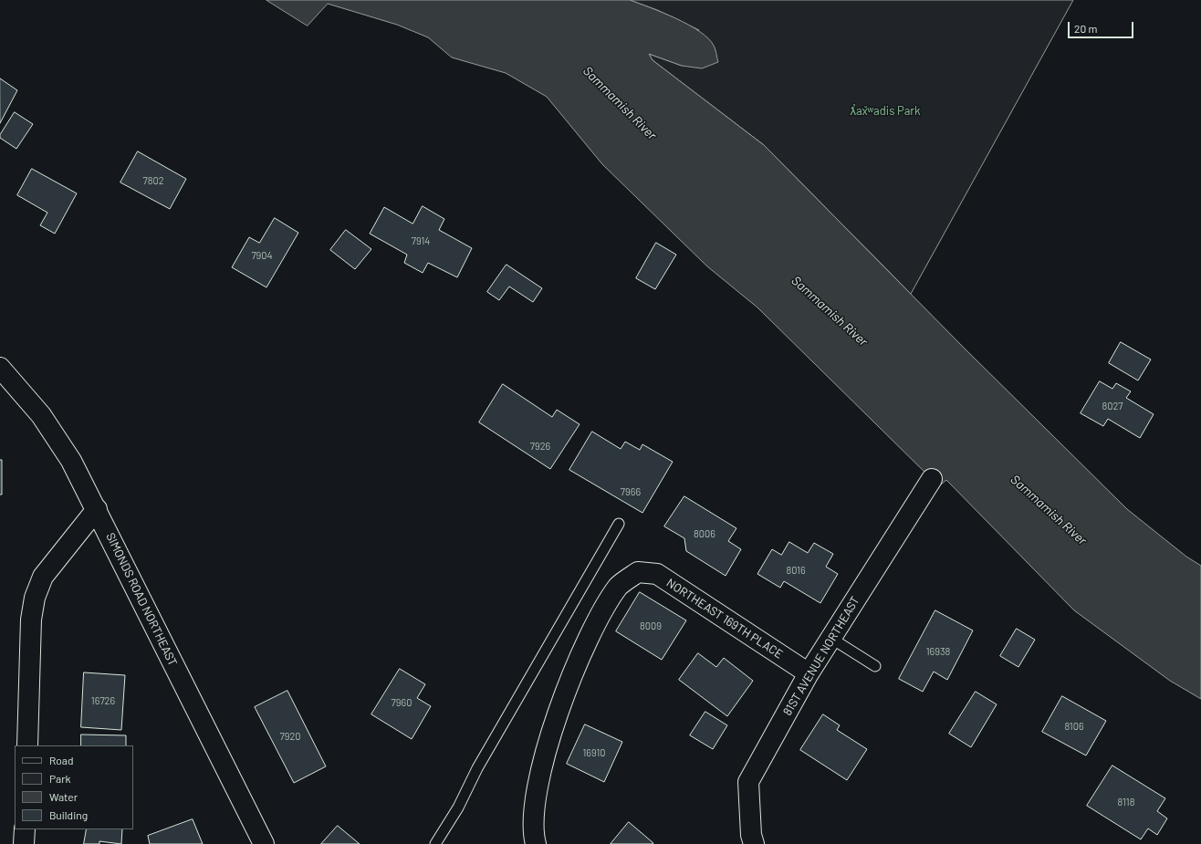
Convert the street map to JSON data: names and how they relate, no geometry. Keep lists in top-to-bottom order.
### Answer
{
  "streets": {
    "street": ["SIMONDS ROAD NORTHEAST", "NORTHEAST 169TH PLACE", "81ST AVENUE NORTHEAST"]
  },
  "crossings": [
    ["NORTHEAST 169TH PLACE", "81ST AVENUE NORTHEAST"]
  ],
  "water": ["Sammamish River"],
  "parks": ["ƛ̕ax̌ʷadis Park"],
  "house_numbers": [
    "7802",
    "7914",
    "7904",
    "8027",
    "7926",
    "7966",
    "8006",
    "8016",
    "8009",
    "16938",
    "16726",
    "7960",
    "8106",
    "7920",
    "16910",
    "8118"
  ],
  "legend": [
    "Road",
    "Park",
    "Water",
    "Building"
  ],
  "scale_bar": "20 m"
}
